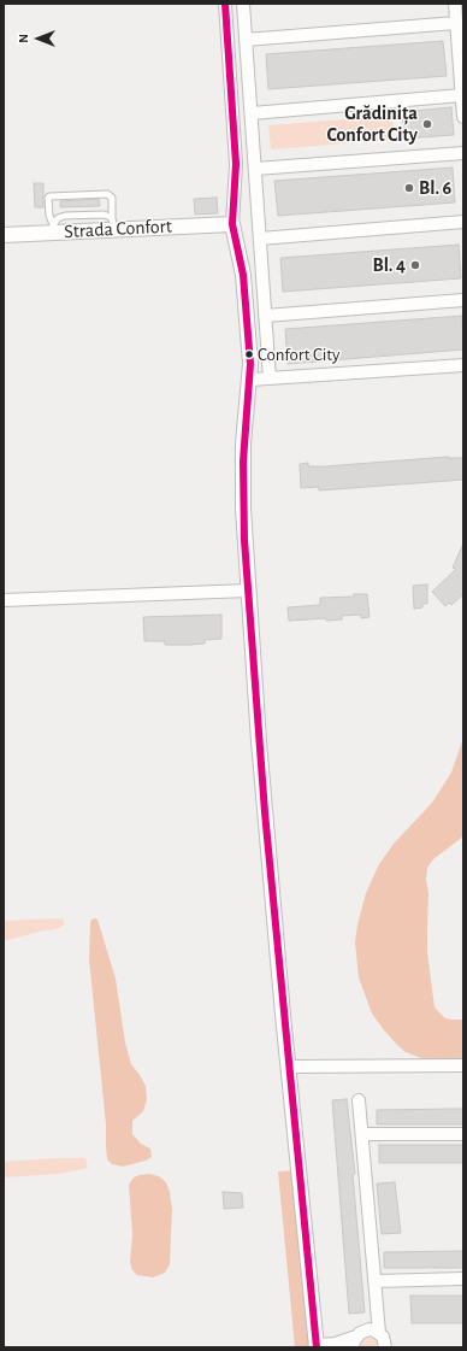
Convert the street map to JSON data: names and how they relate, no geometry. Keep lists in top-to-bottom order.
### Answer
{
  "streets": {
    "street": ["Strada Confort"]
  },
  "places": [
    "Grădinița Confort City",
    "Bl. 6",
    "Bl. 4",
    "Confort City"
  ],
  "north": "left"
}
